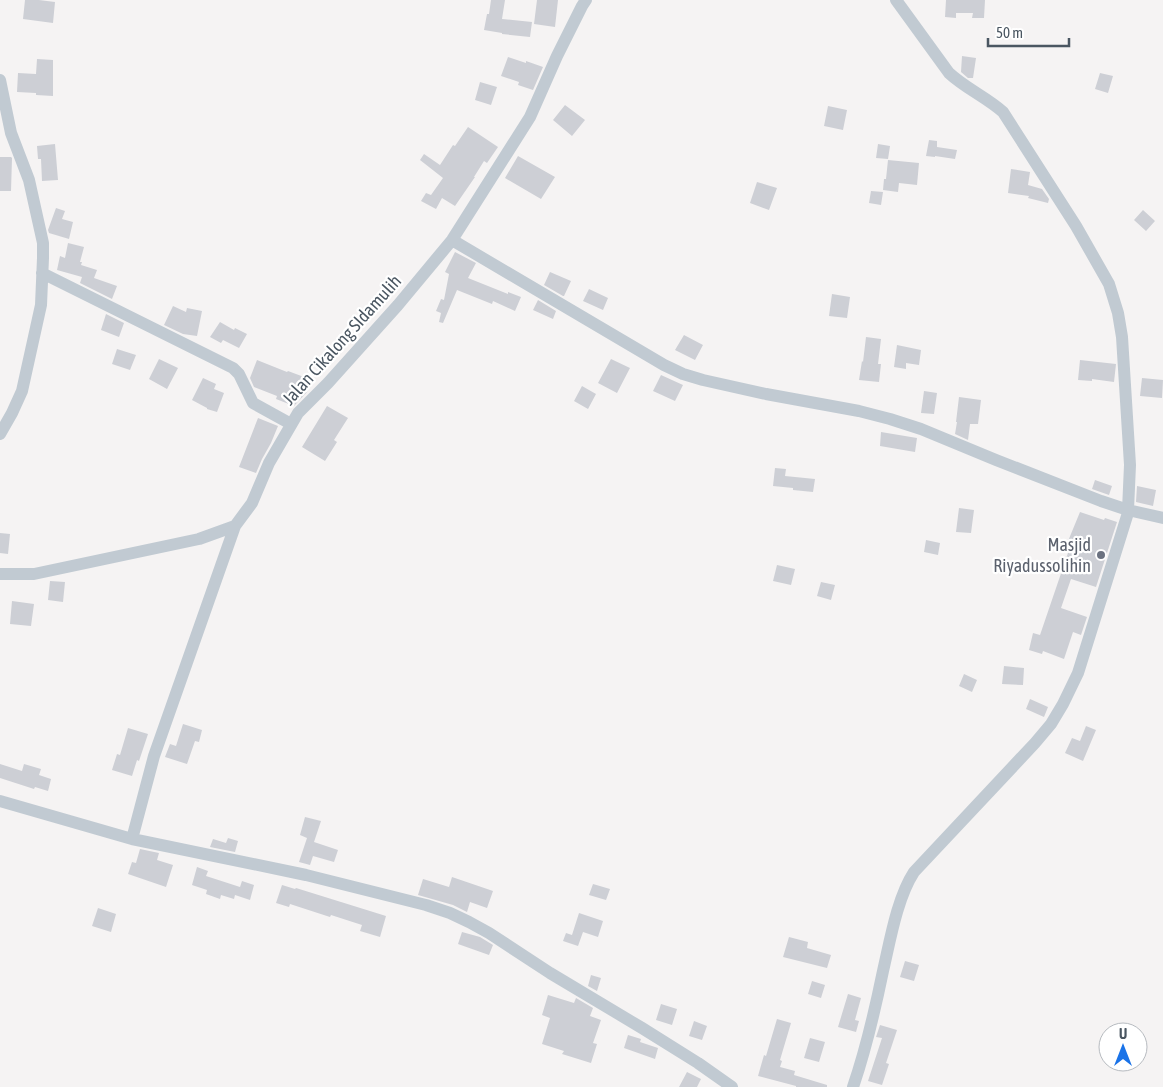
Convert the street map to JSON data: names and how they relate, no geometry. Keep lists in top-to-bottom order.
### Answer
{
  "streets": {
    "street": ["Jalan Cikalong SIdamulih"]
  },
  "places": ["Masjid Riyadussolihin"],
  "scale_bar": "50 m",
  "north": "top"
}
